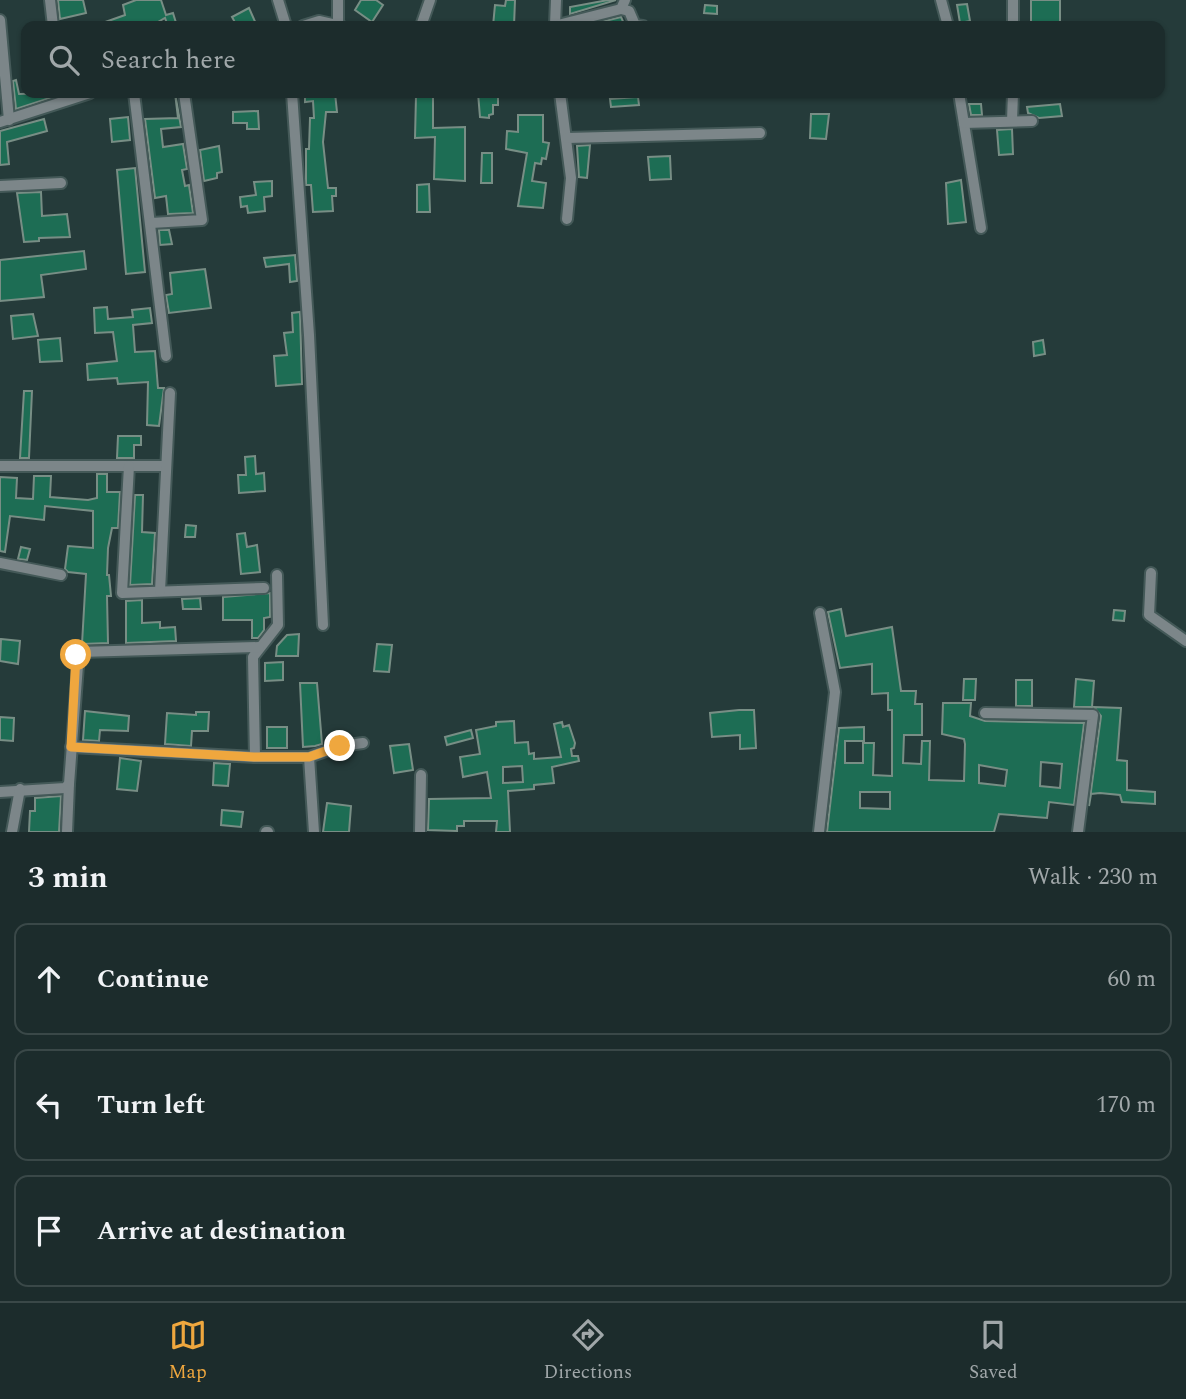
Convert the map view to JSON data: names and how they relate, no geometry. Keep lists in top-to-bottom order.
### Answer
{
  "page": {
    "search": "Search here",
    "heading": ["3 min", "Walk · 230 m"],
    "list": [
      ["Continue", "60 m"],
      ["Turn left", "170 m"],
      "Arrive at destination"
    ],
    "nav": ["Map", "Directions", "Saved"]
  }
}
